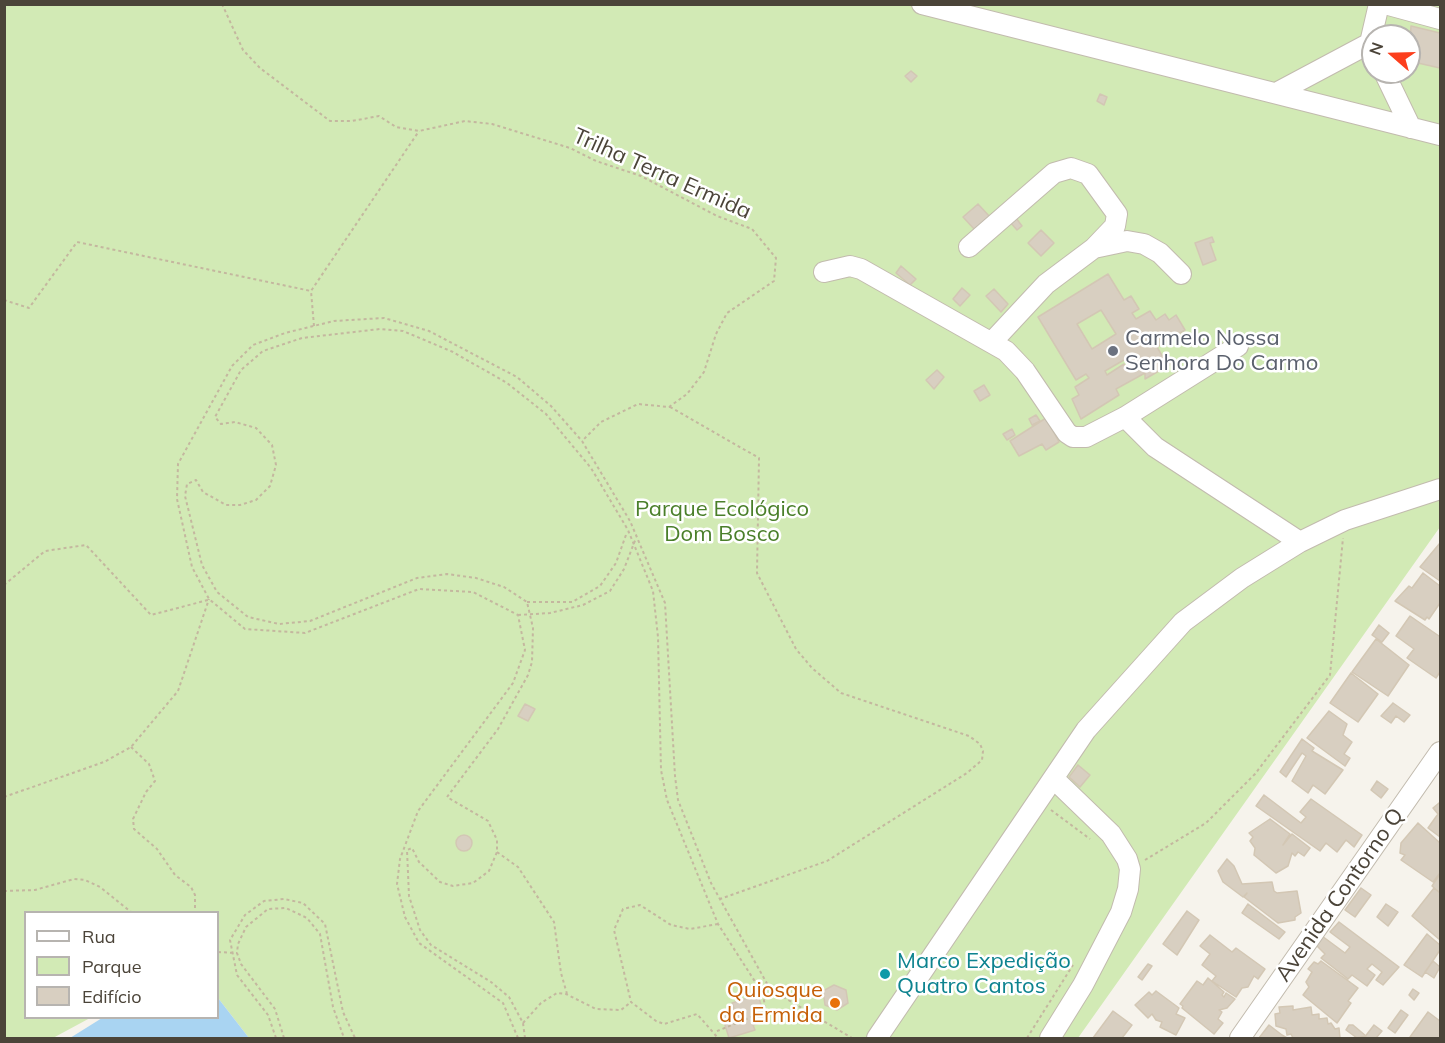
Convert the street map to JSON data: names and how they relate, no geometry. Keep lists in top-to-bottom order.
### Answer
{
  "streets": {
    "street": ["Avenida Contorno Q"],
    "path": ["Trilha Terra Ermida"]
  },
  "parks": ["Parque Ecológico Dom Bosco"],
  "places": ["Carmelo Nossa Senhora Do Carmo", "Marco Expedição Quatro Cantos", "Quiosque da Ermida"],
  "legend": ["Rua", "Parque", "Edifício"],
  "north": "left"
}
